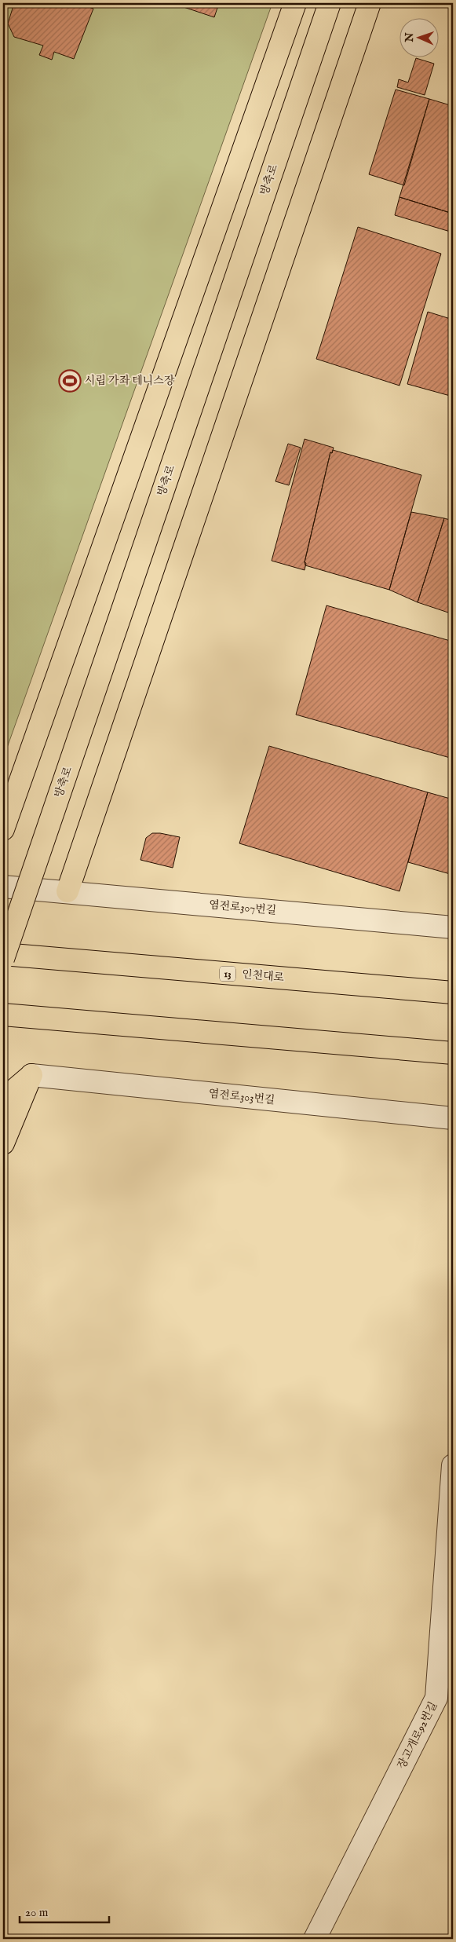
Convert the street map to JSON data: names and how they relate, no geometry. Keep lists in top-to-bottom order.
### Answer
{
  "streets": {
    "main road": ["방축로", "13", "인천대로"],
    "street": ["염전로307번길", "염전로303번길", "장고개로92번길"]
  },
  "places": {
    "sports": ["시립 가좌 테니스장"]
  },
  "scale_bar": "20 m",
  "north": "left"
}
